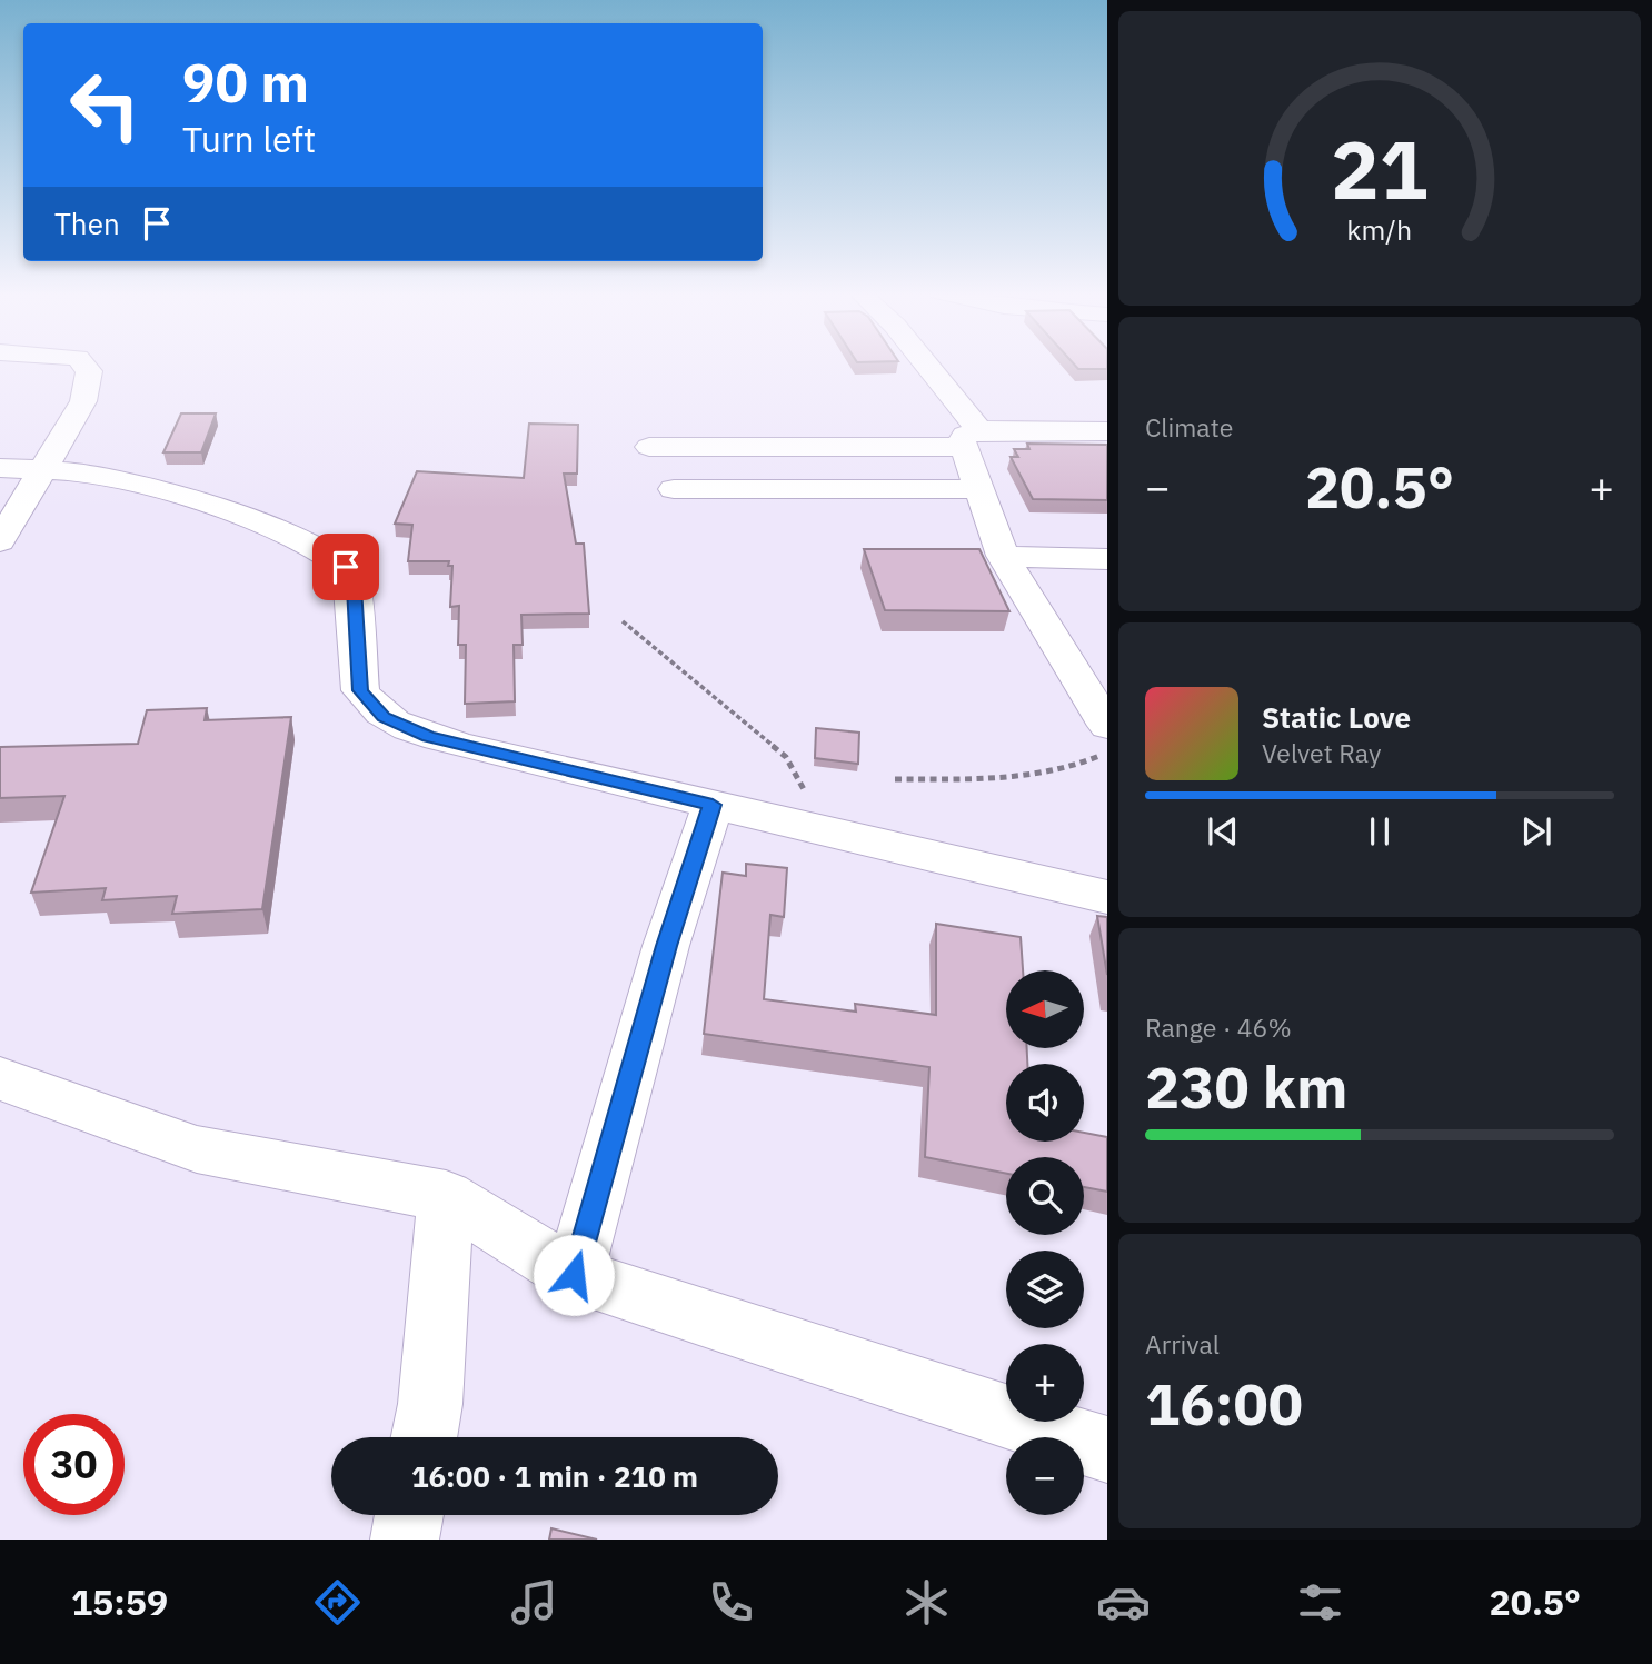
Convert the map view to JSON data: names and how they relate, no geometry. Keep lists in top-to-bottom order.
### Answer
{
  "north": "left",
  "page": {
    "turn": ["90 m", "Turn left"],
    "then": "Then",
    "tile": [
      "Climate",
      ["Range · 46%", "230 km"],
      ["Arrival", "16:00"]
    ],
    "heat": ["−", "20.5°", "+"],
    "song": ["Static Love", "Velvet Ray"],
    "map_buttons": ["+", "−"],
    "limit": "30",
    "trip": "16:00 · 1 min · 210 m",
    "tabs": ["15:59", "20.5°"],
    "gauge": ["21", "km/h"]
  }
}
